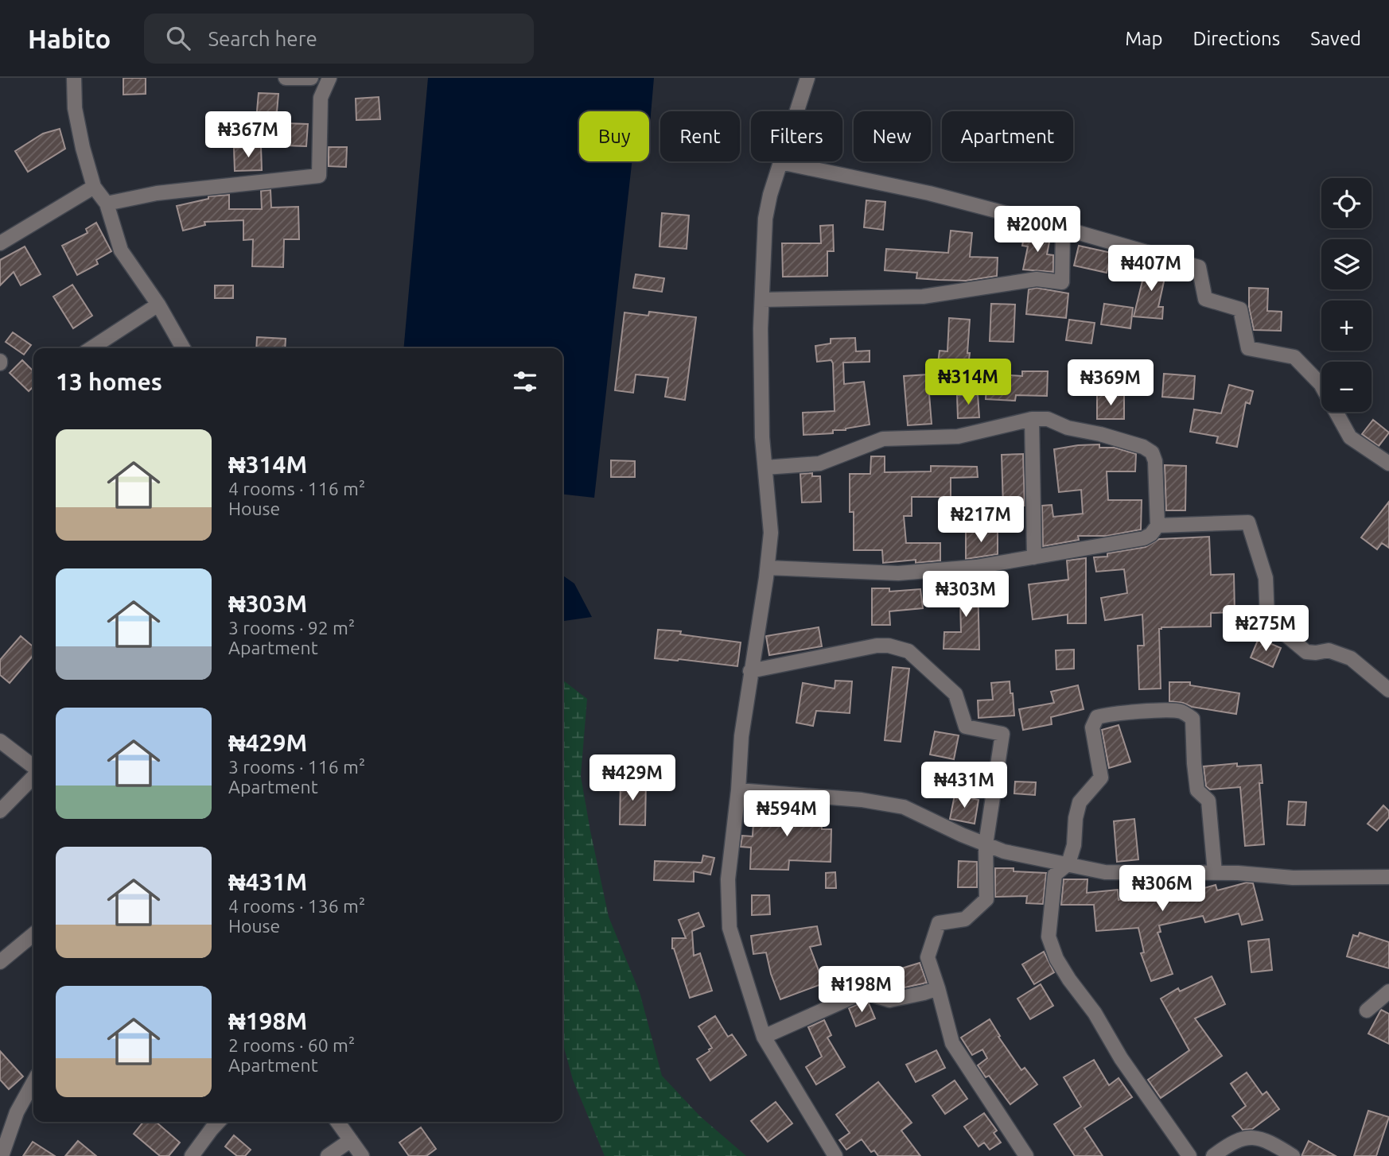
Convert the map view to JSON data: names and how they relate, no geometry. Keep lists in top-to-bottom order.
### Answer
{
  "page": {
    "header": "Habito",
    "search": "Search here",
    "nav": ["Map", "Directions", "Saved"],
    "price": [
      "₦367M",
      "₦200M",
      "₦407M",
      "₦314M",
      "₦369M",
      "₦217M",
      "₦303M",
      "₦275M",
      "₦429M",
      "₦431M",
      "₦594M",
      "₦306M",
      "₦198M"
    ],
    "chip": [
      "Buy",
      "Rent",
      "Filters",
      "New",
      "Apartment"
    ],
    "map_buttons": ["+", "−"],
    "heading": "13 homes",
    "list": [
      {
        "name": "₦314M",
        "note": "4 rooms · 116 m² · House"
      },
      {
        "name": "₦303M",
        "note": "3 rooms · 92 m² · Apartment"
      },
      {
        "name": "₦429M",
        "note": "3 rooms · 116 m² · Apartment"
      },
      {
        "name": "₦431M",
        "note": "4 rooms · 136 m² · House"
      },
      {
        "name": "₦198M",
        "note": "2 rooms · 60 m² · Apartment"
      }
    ]
  }
}
